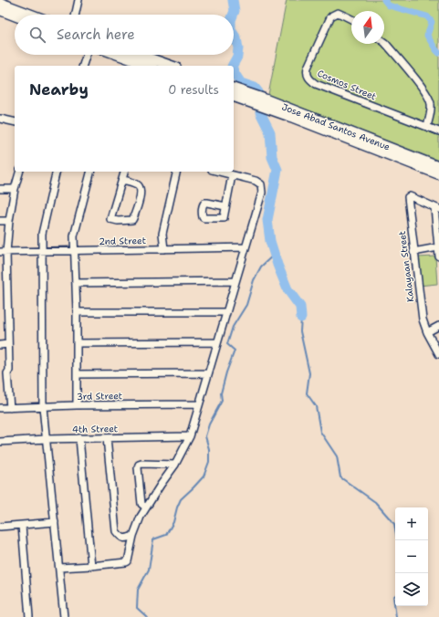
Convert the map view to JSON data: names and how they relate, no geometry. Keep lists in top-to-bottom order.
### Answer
{
  "streets": {
    "main road": ["Jose Abad Santos Avenue"],
    "street": [
      "Cosmos Street",
      "2nd Street",
      "Kalayaan Street",
      "3rd Street",
      "4th Street"
    ]
  },
  "north": "top",
  "page": {
    "search": "Search here",
    "heading": ["Nearby", "0 results"],
    "map_buttons": ["+", "−"]
  }
}
